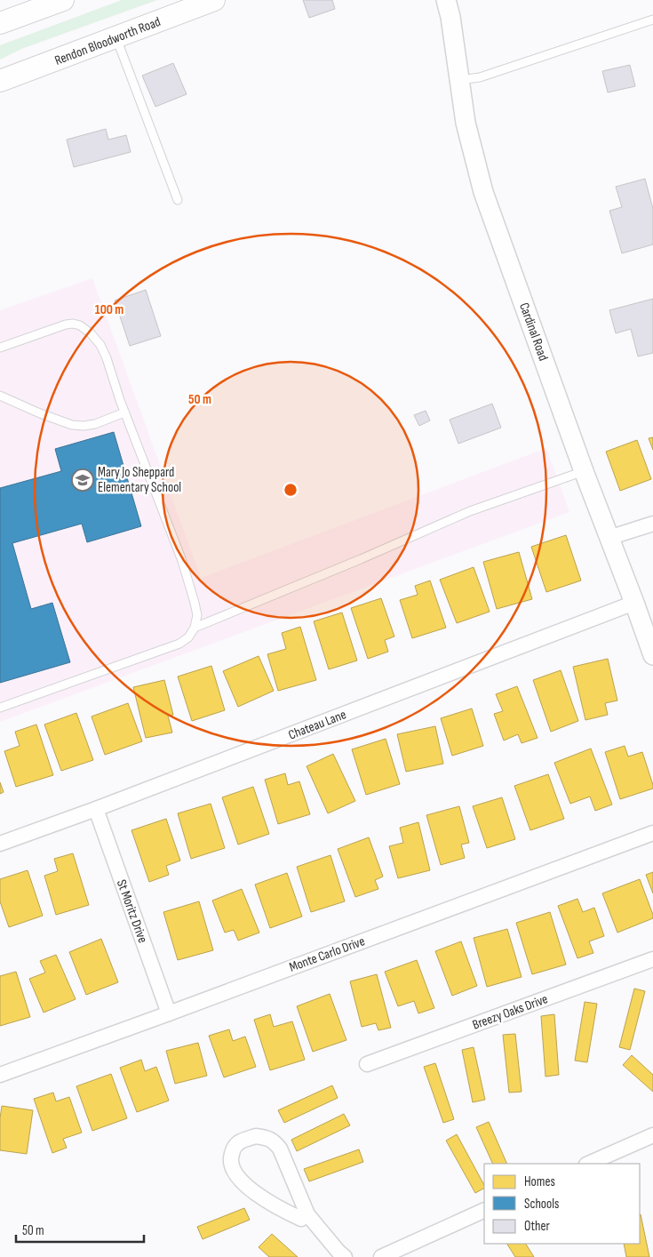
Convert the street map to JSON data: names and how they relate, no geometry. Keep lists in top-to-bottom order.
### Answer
{
  "streets": {
    "main road": ["Rendon Bloodworth Road"],
    "street": [
      "Cardinal Road",
      "Chateau Lane",
      "St Moritz Drive",
      "Monte Carlo Drive",
      "Breezy Oaks Drive"
    ]
  },
  "crossings": [
    ["Cardinal Road", "Chateau Lane"],
    ["Chateau Lane", "St Moritz Drive"],
    ["St Moritz Drive", "Monte Carlo Drive"]
  ],
  "places": {
    "school or university": ["Mary Jo Sheppard Elementary School"]
  },
  "legend": ["Homes", "Schools", "Other"],
  "scale_bar": "50 m",
  "rings": ["100 m", "50 m"]
}
